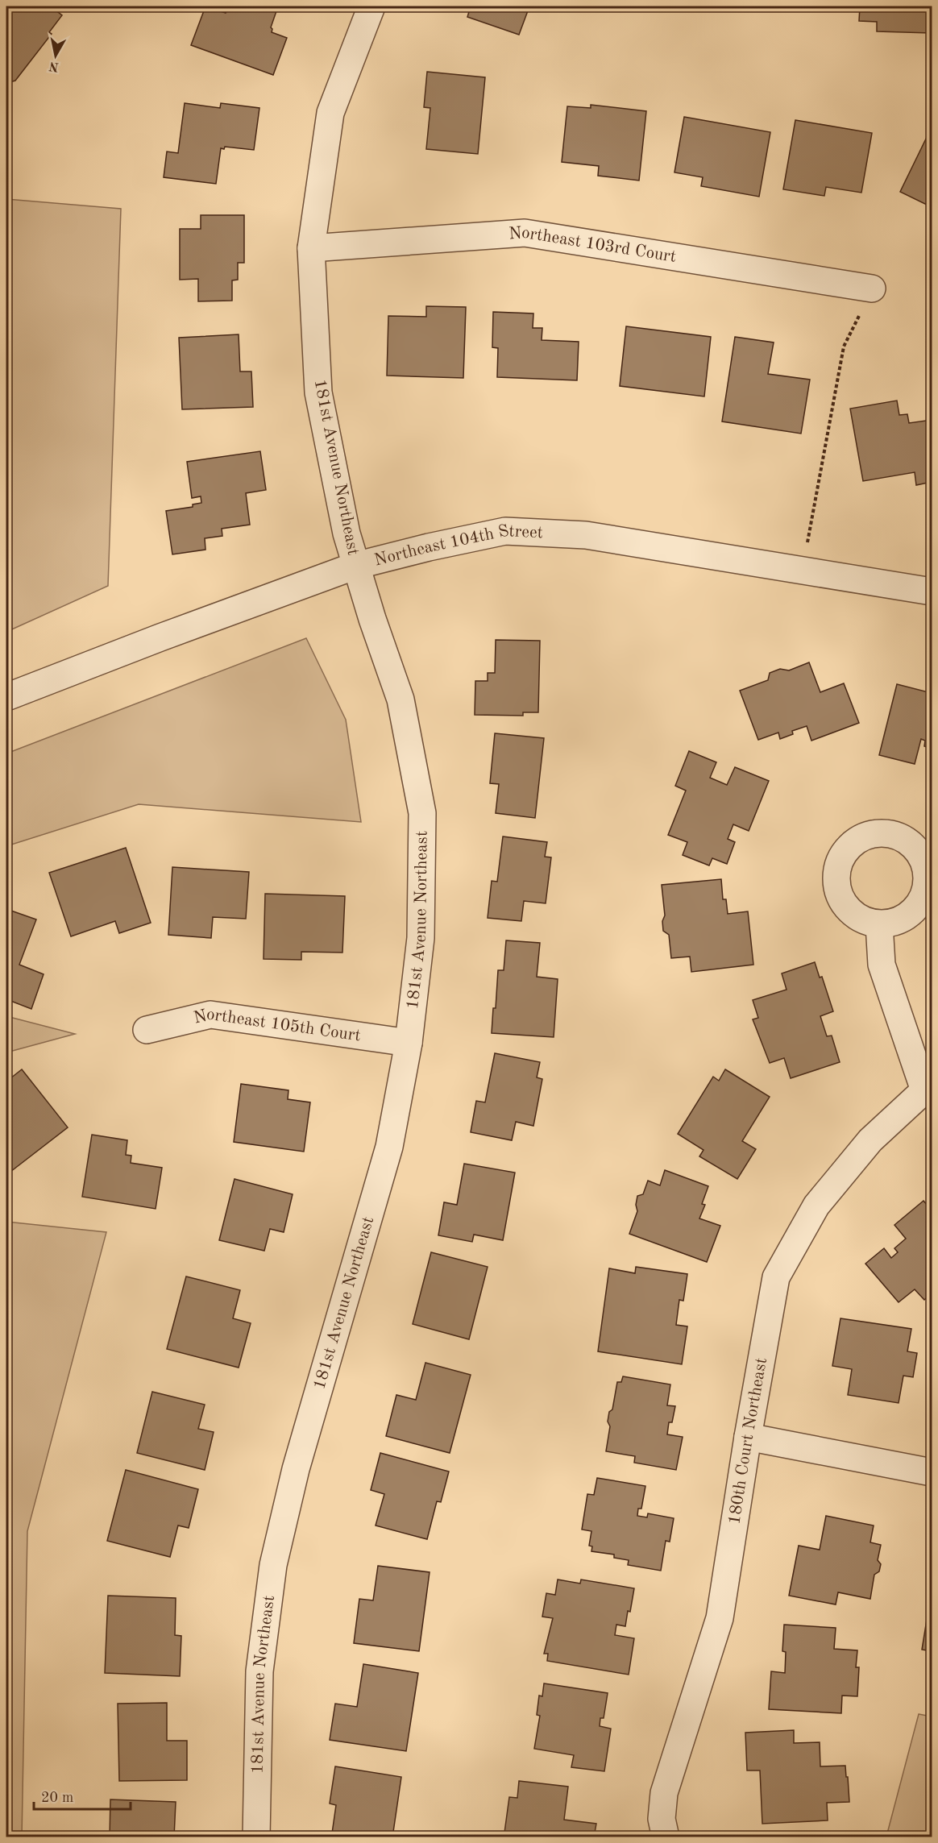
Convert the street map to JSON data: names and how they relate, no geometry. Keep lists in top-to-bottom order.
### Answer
{
  "streets": {
    "street": [
      "Northeast 103rd Court",
      "181st Avenue Northeast",
      "Northeast 104th Street",
      "Northeast 105th Court",
      "180th Court Northeast"
    ]
  },
  "crossings": [
    ["Northeast 103rd Court", "181st Avenue Northeast"],
    ["181st Avenue Northeast", "Northeast 104th Street"],
    ["181st Avenue Northeast", "Northeast 105th Court"]
  ],
  "scale_bar": "20 m",
  "north": "bottom"
}
